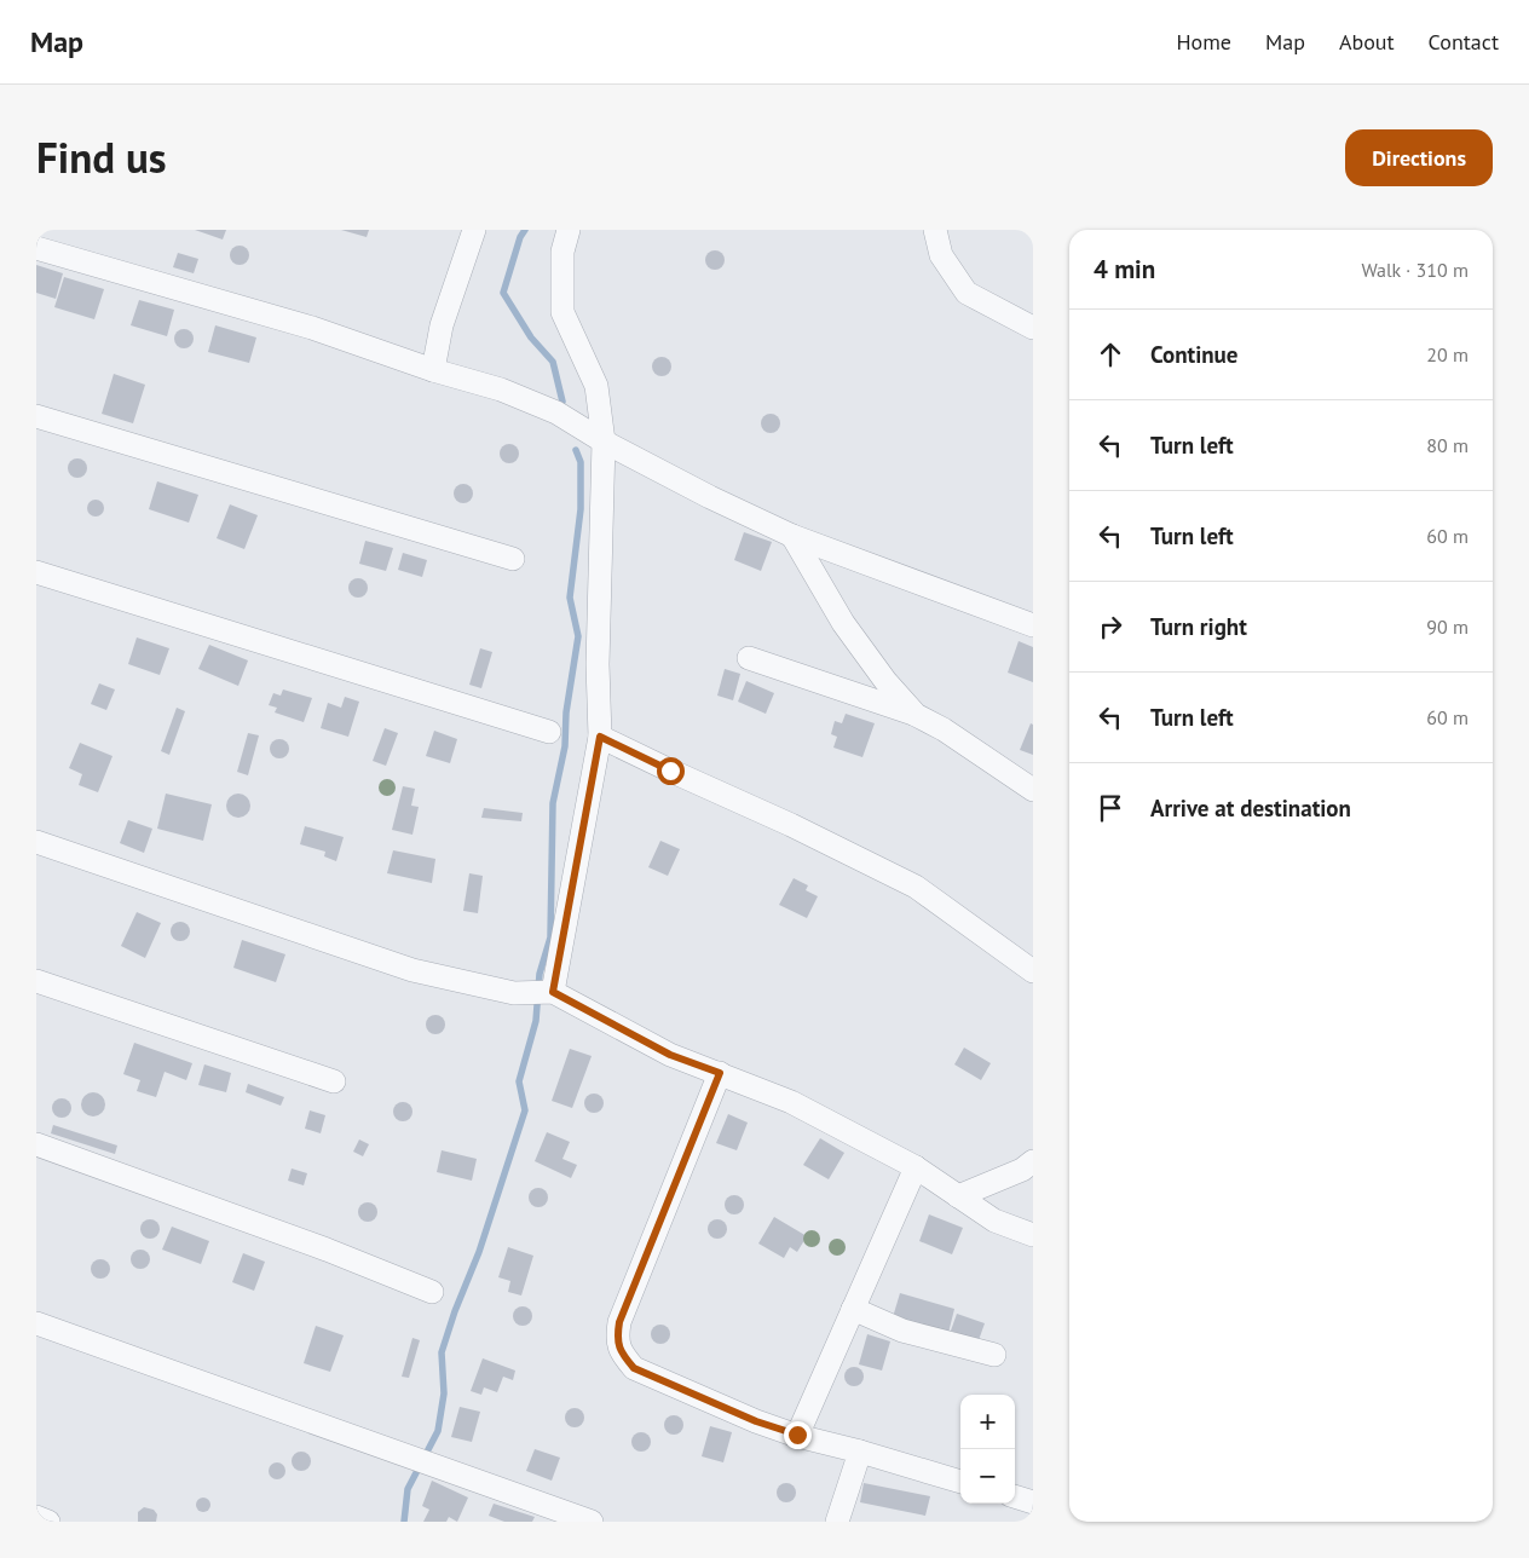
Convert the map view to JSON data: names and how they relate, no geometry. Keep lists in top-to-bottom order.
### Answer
{
  "page": {
    "header": "Map",
    "nav": [
      "Home",
      "Map",
      "About",
      "Contact"
    ],
    "title": "Find us",
    "buttons": "Directions",
    "heading": ["4 min", "Walk · 310 m"],
    "list": [
      ["Continue", "20 m"],
      ["Turn left", "80 m"],
      ["Turn left", "60 m"],
      ["Turn right", "90 m"],
      ["Turn left", "60 m"],
      "Arrive at destination"
    ],
    "map_buttons": ["+", "−"]
  }
}
